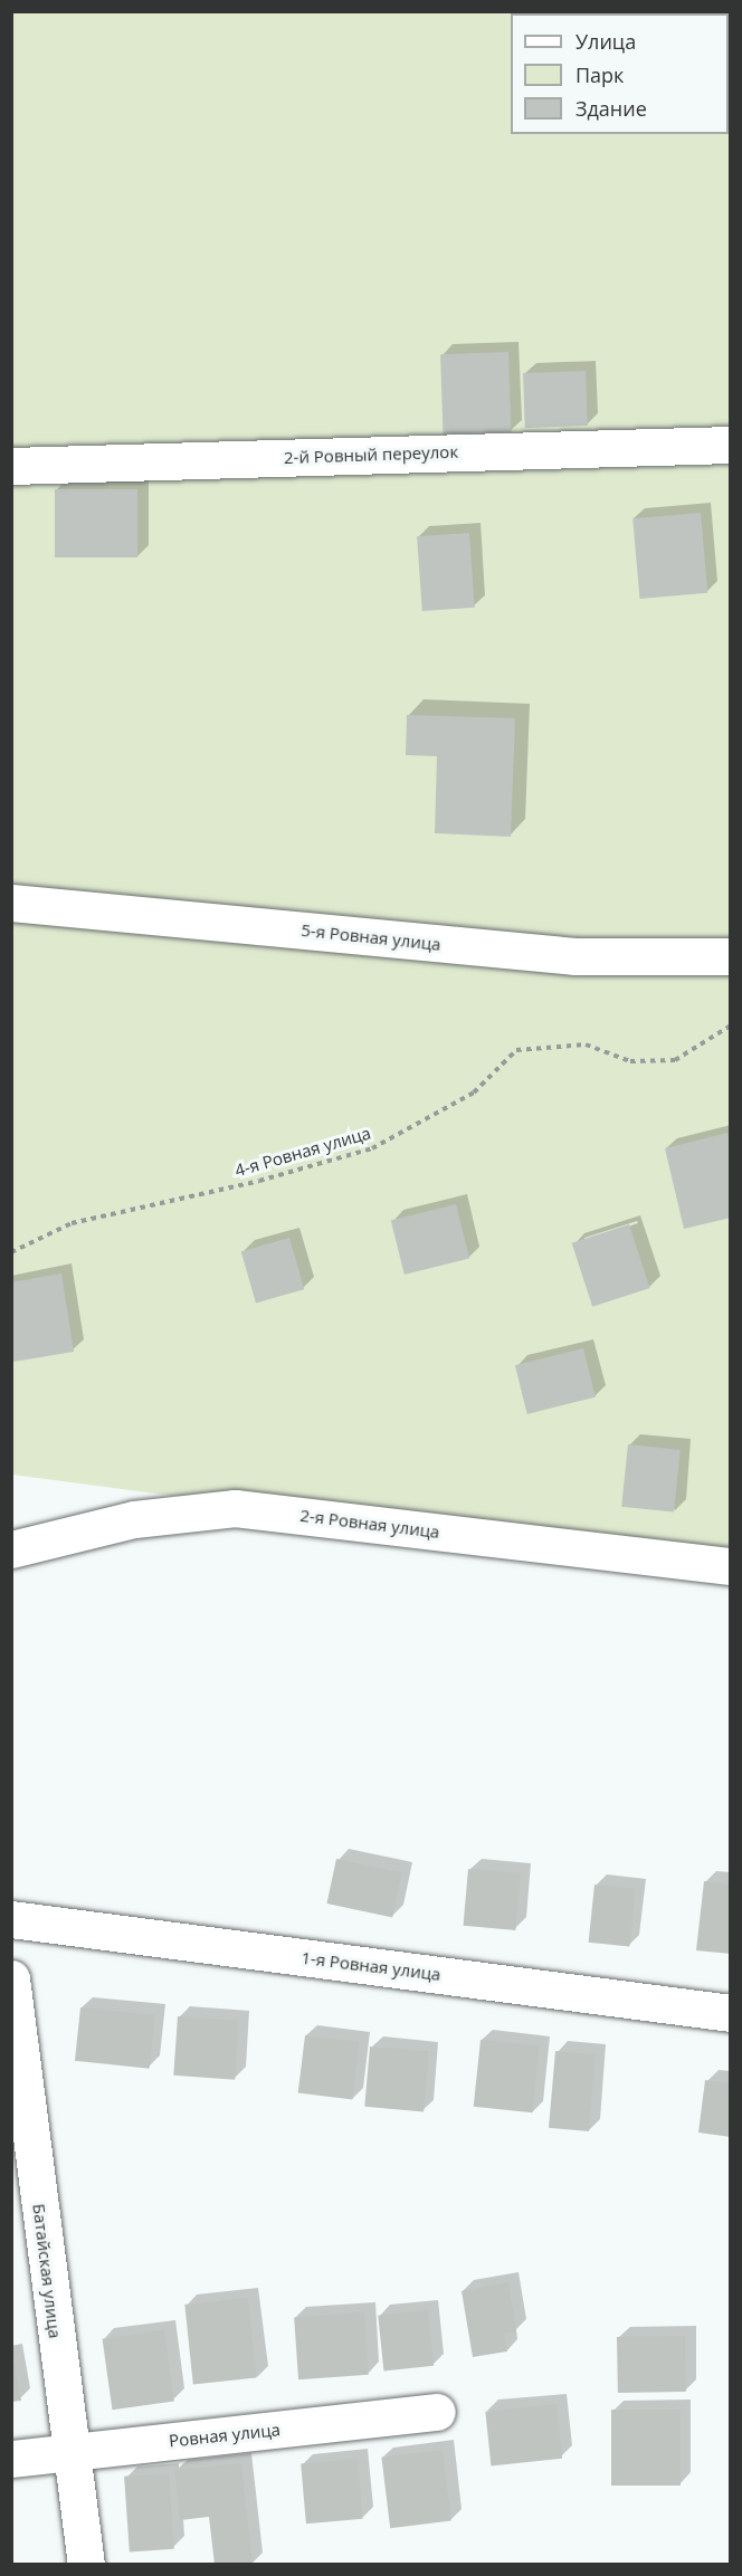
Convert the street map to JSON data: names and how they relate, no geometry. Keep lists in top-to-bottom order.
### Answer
{
  "streets": {
    "street": [
      "2-й Ровный переулок",
      "5-я Ровная улица",
      "2-я Ровная улица",
      "1-я Ровная улица",
      "Батайская улица",
      "Ровная улица"
    ],
    "path": ["4-я Ровная улица"]
  },
  "crossings": [
    ["Батайская улица", "Ровная улица"]
  ],
  "legend": ["Улица", "Парк", "Здание"]
}
